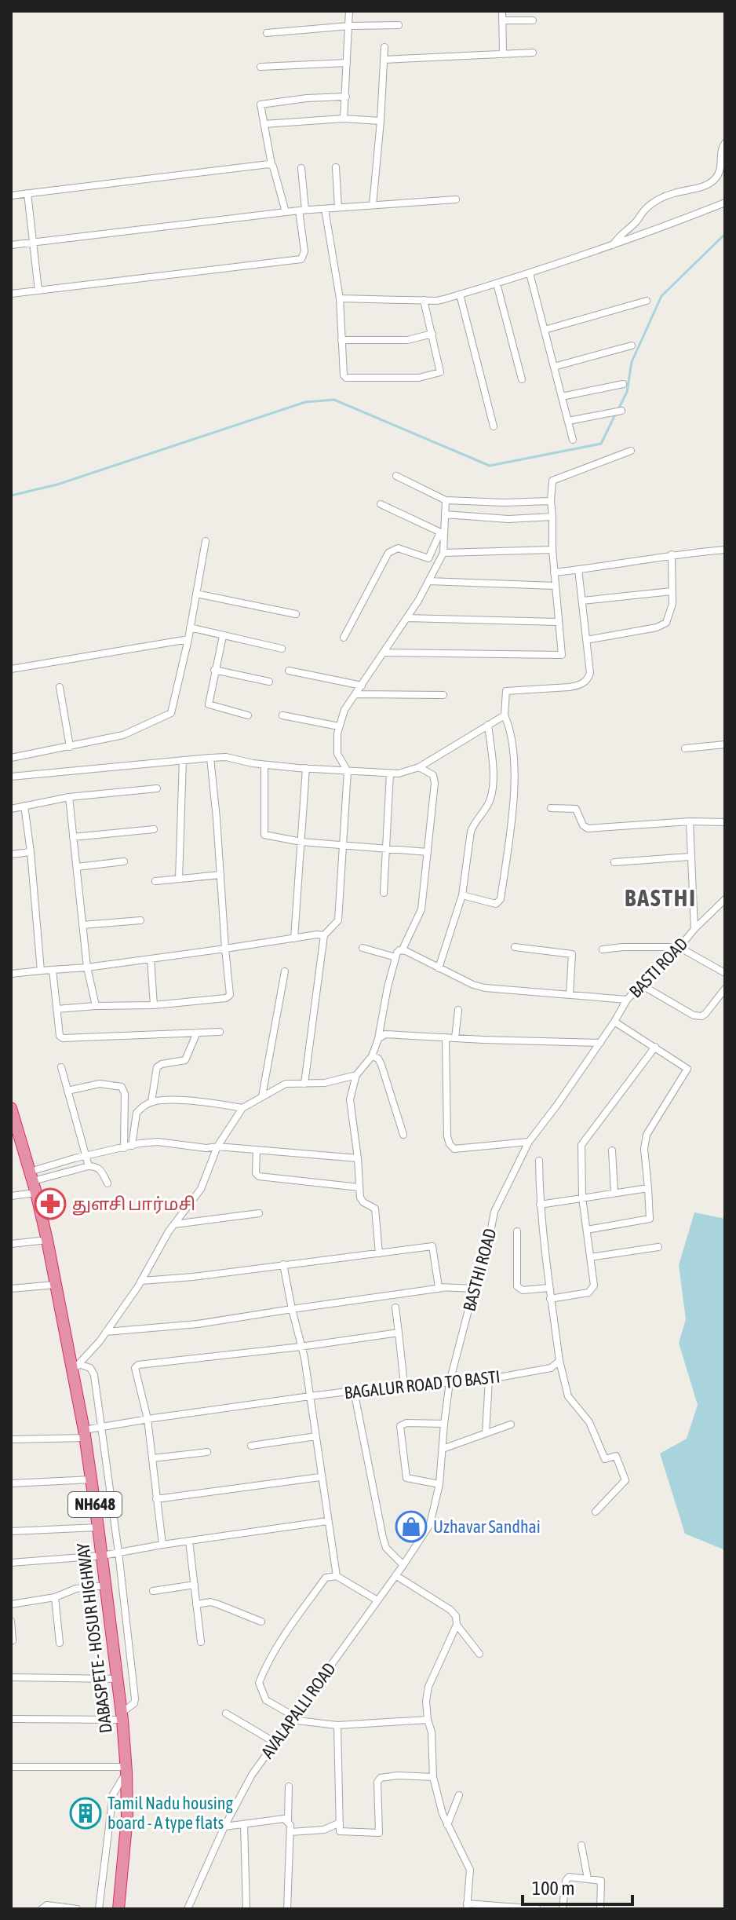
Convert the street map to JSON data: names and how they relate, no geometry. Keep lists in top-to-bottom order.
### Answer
{
  "streets": {
    "highway": ["NH648", "DABASPETE - HOSUR HIGHWAY"],
    "street": [
      "BASTI ROAD",
      "BASTHI ROAD",
      "BAGALUR ROAD TO BASTI",
      "AVALAPALLI ROAD"
    ]
  },
  "crossings": [
    ["BASTI ROAD", "BASTHI ROAD"],
    ["BASTHI ROAD", "BAGALUR ROAD TO BASTI"],
    ["BASTHI ROAD", "AVALAPALLI ROAD"],
    ["BAGALUR ROAD TO BASTI", "DABASPETE - HOSUR HIGHWAY"]
  ],
  "districts": ["BASTHI"],
  "places": {
    "pharmacy": ["துளசி பார்மசி"],
    "shop": ["Uzhavar Sandhai"],
    "building": ["Tamil Nadu housing board - A type flats"]
  },
  "scale_bar": "100 m"
}
